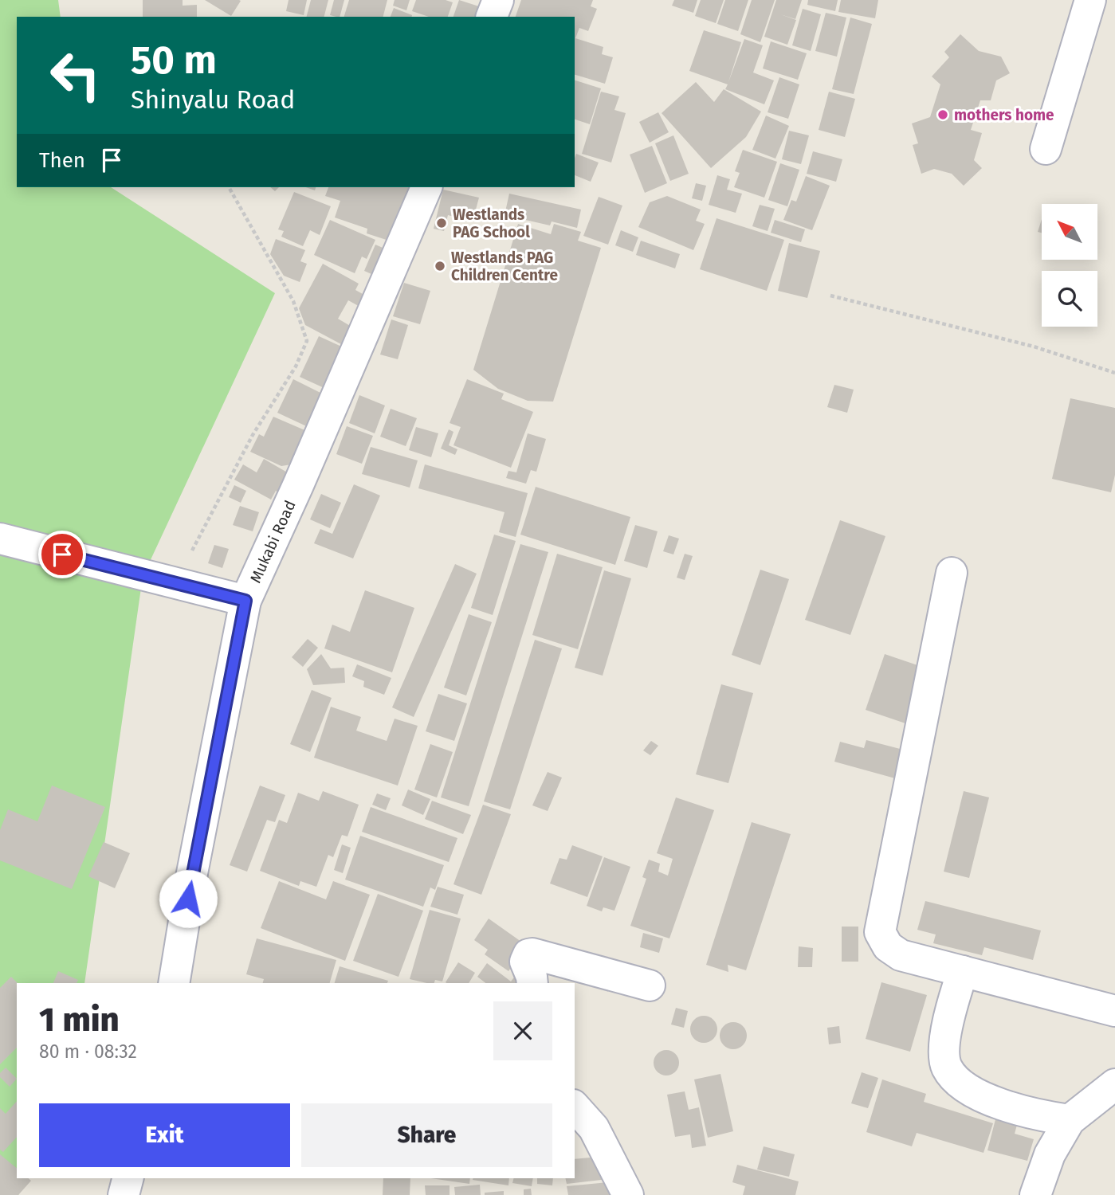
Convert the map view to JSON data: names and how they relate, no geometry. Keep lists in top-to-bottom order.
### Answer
{
  "streets": {
    "street": ["Mukabi Road"]
  },
  "places": ["mothers home", "Westlands PAG School", "Westlands PAG Children Centre"],
  "north": "top left",
  "page": {
    "turn": ["50 m", "Shinyalu Road"],
    "then": "Then",
    "heading": ["1 min", "80 m · 08:32"],
    "buttons": ["Exit", "Share"]
  }
}
